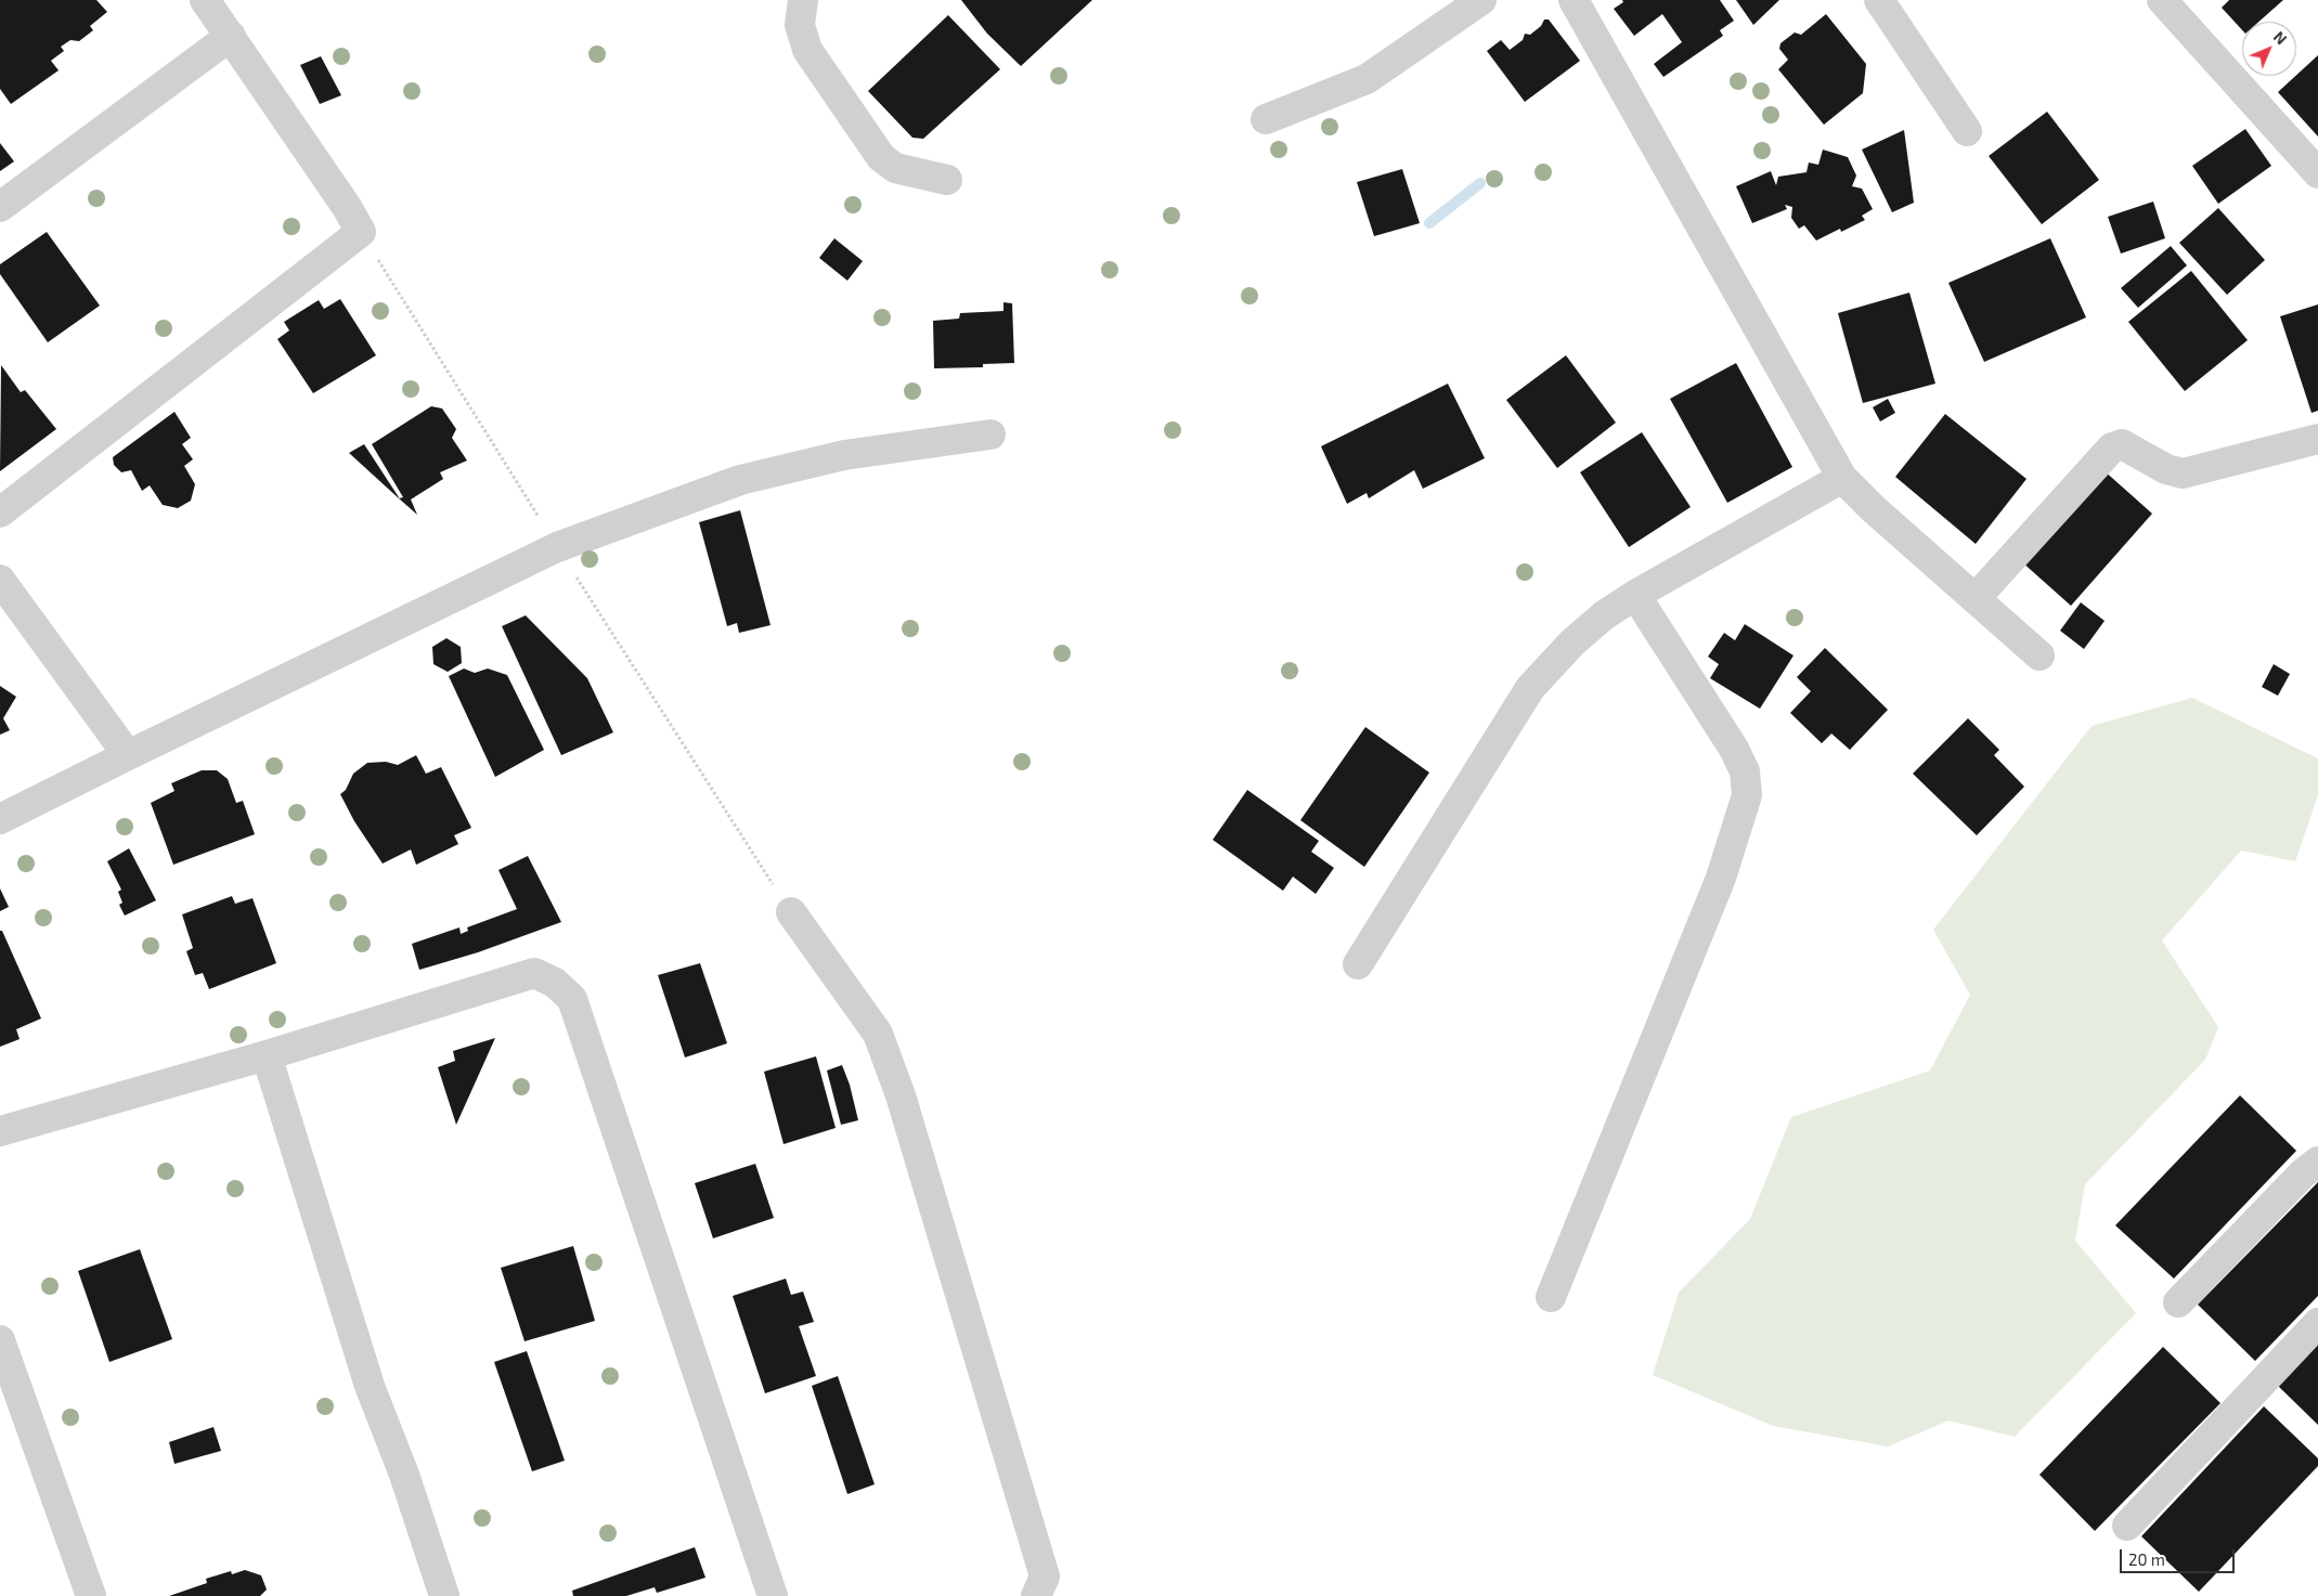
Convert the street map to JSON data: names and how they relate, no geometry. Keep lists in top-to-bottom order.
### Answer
{
  "scale_bar": "20 m",
  "north": "top right"
}
